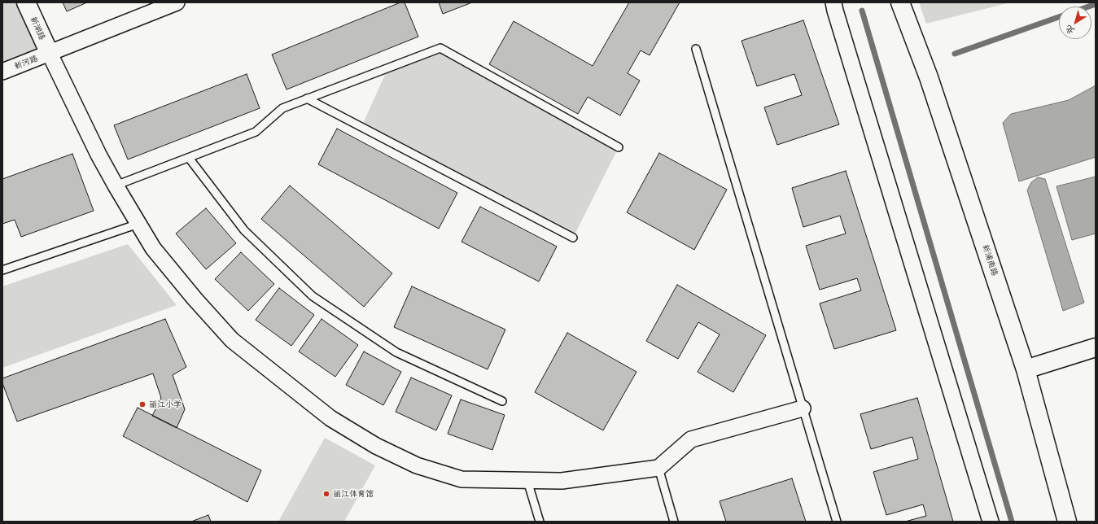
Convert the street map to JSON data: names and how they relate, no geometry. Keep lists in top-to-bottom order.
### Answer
{
  "streets": {
    "street": ["新湖路", "新河路", "新浦南路"]
  },
  "crossings": [
    ["新湖路", "新河路"]
  ],
  "places": ["丽江小学", "丽江体育馆"],
  "north": "bottom left"
}
